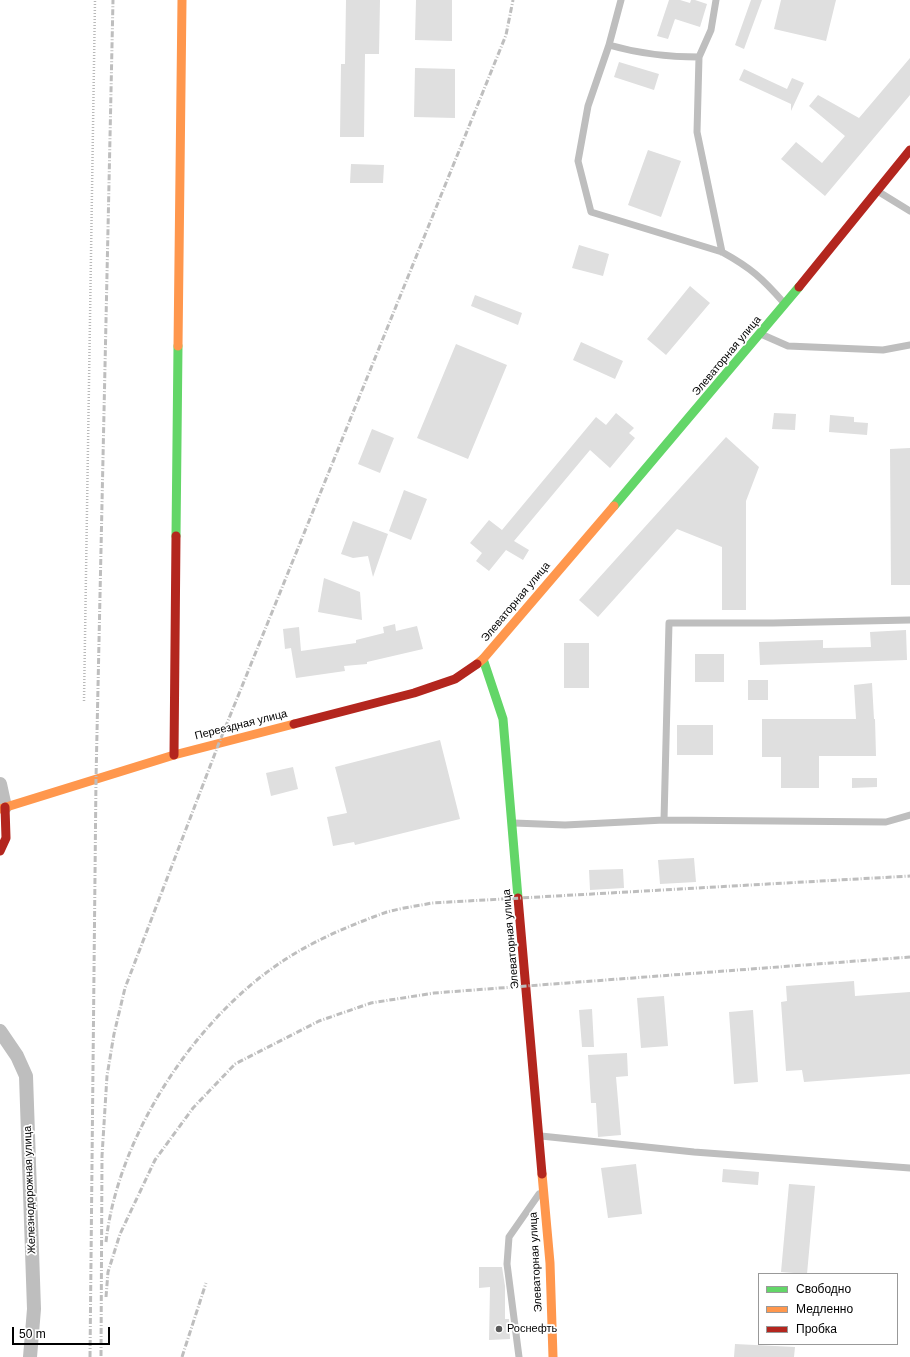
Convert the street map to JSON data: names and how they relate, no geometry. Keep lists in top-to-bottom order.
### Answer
{
  "streets": {
    "main road": ["Элеваторная улица", "Переездная улица"],
    "street": ["Железнодорожная улица"]
  },
  "crossings": [
    ["Элеваторная улица", "Переездная улица"]
  ],
  "places": ["Роснефть"],
  "legend": ["Свободно", "Медленно", "Пробка"],
  "scale_bar": "50 m"
}
